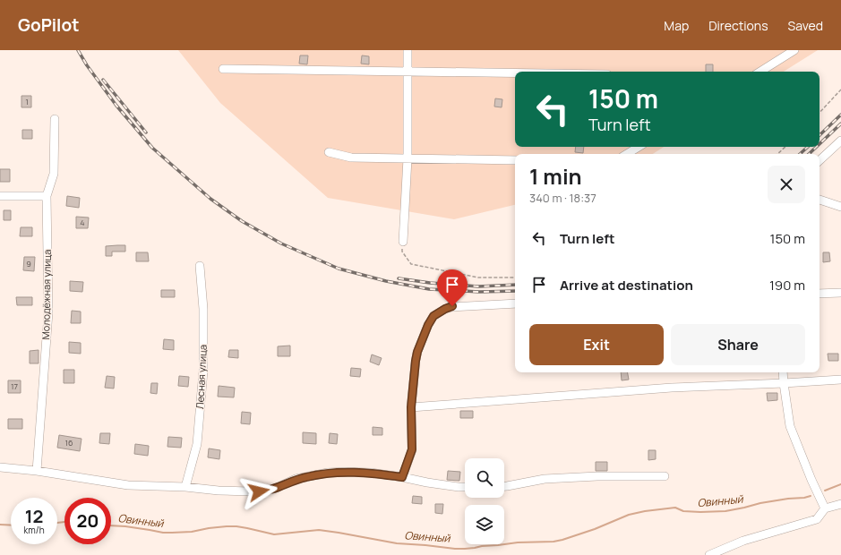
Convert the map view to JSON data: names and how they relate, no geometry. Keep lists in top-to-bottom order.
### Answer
{
  "streets": {
    "street": ["Молодёжная улица", "Лесная улица"]
  },
  "water": ["Овинный"],
  "house_numbers": [
    "1",
    "4",
    "9",
    "17",
    "16"
  ],
  "page": {
    "header": "GoPilot",
    "nav": ["Map", "Directions", "Saved"],
    "turn": ["150 m", "Turn left"],
    "heading": ["1 min", "340 m · 18:37"],
    "list": [
      {
        "name": "Turn left",
        "value": "150 m"
      },
      {
        "name": "Arrive at destination",
        "value": "190 m"
      }
    ],
    "buttons": ["Exit", "Share"],
    "speed": "12 km/h",
    "limit": "20"
  }
}
